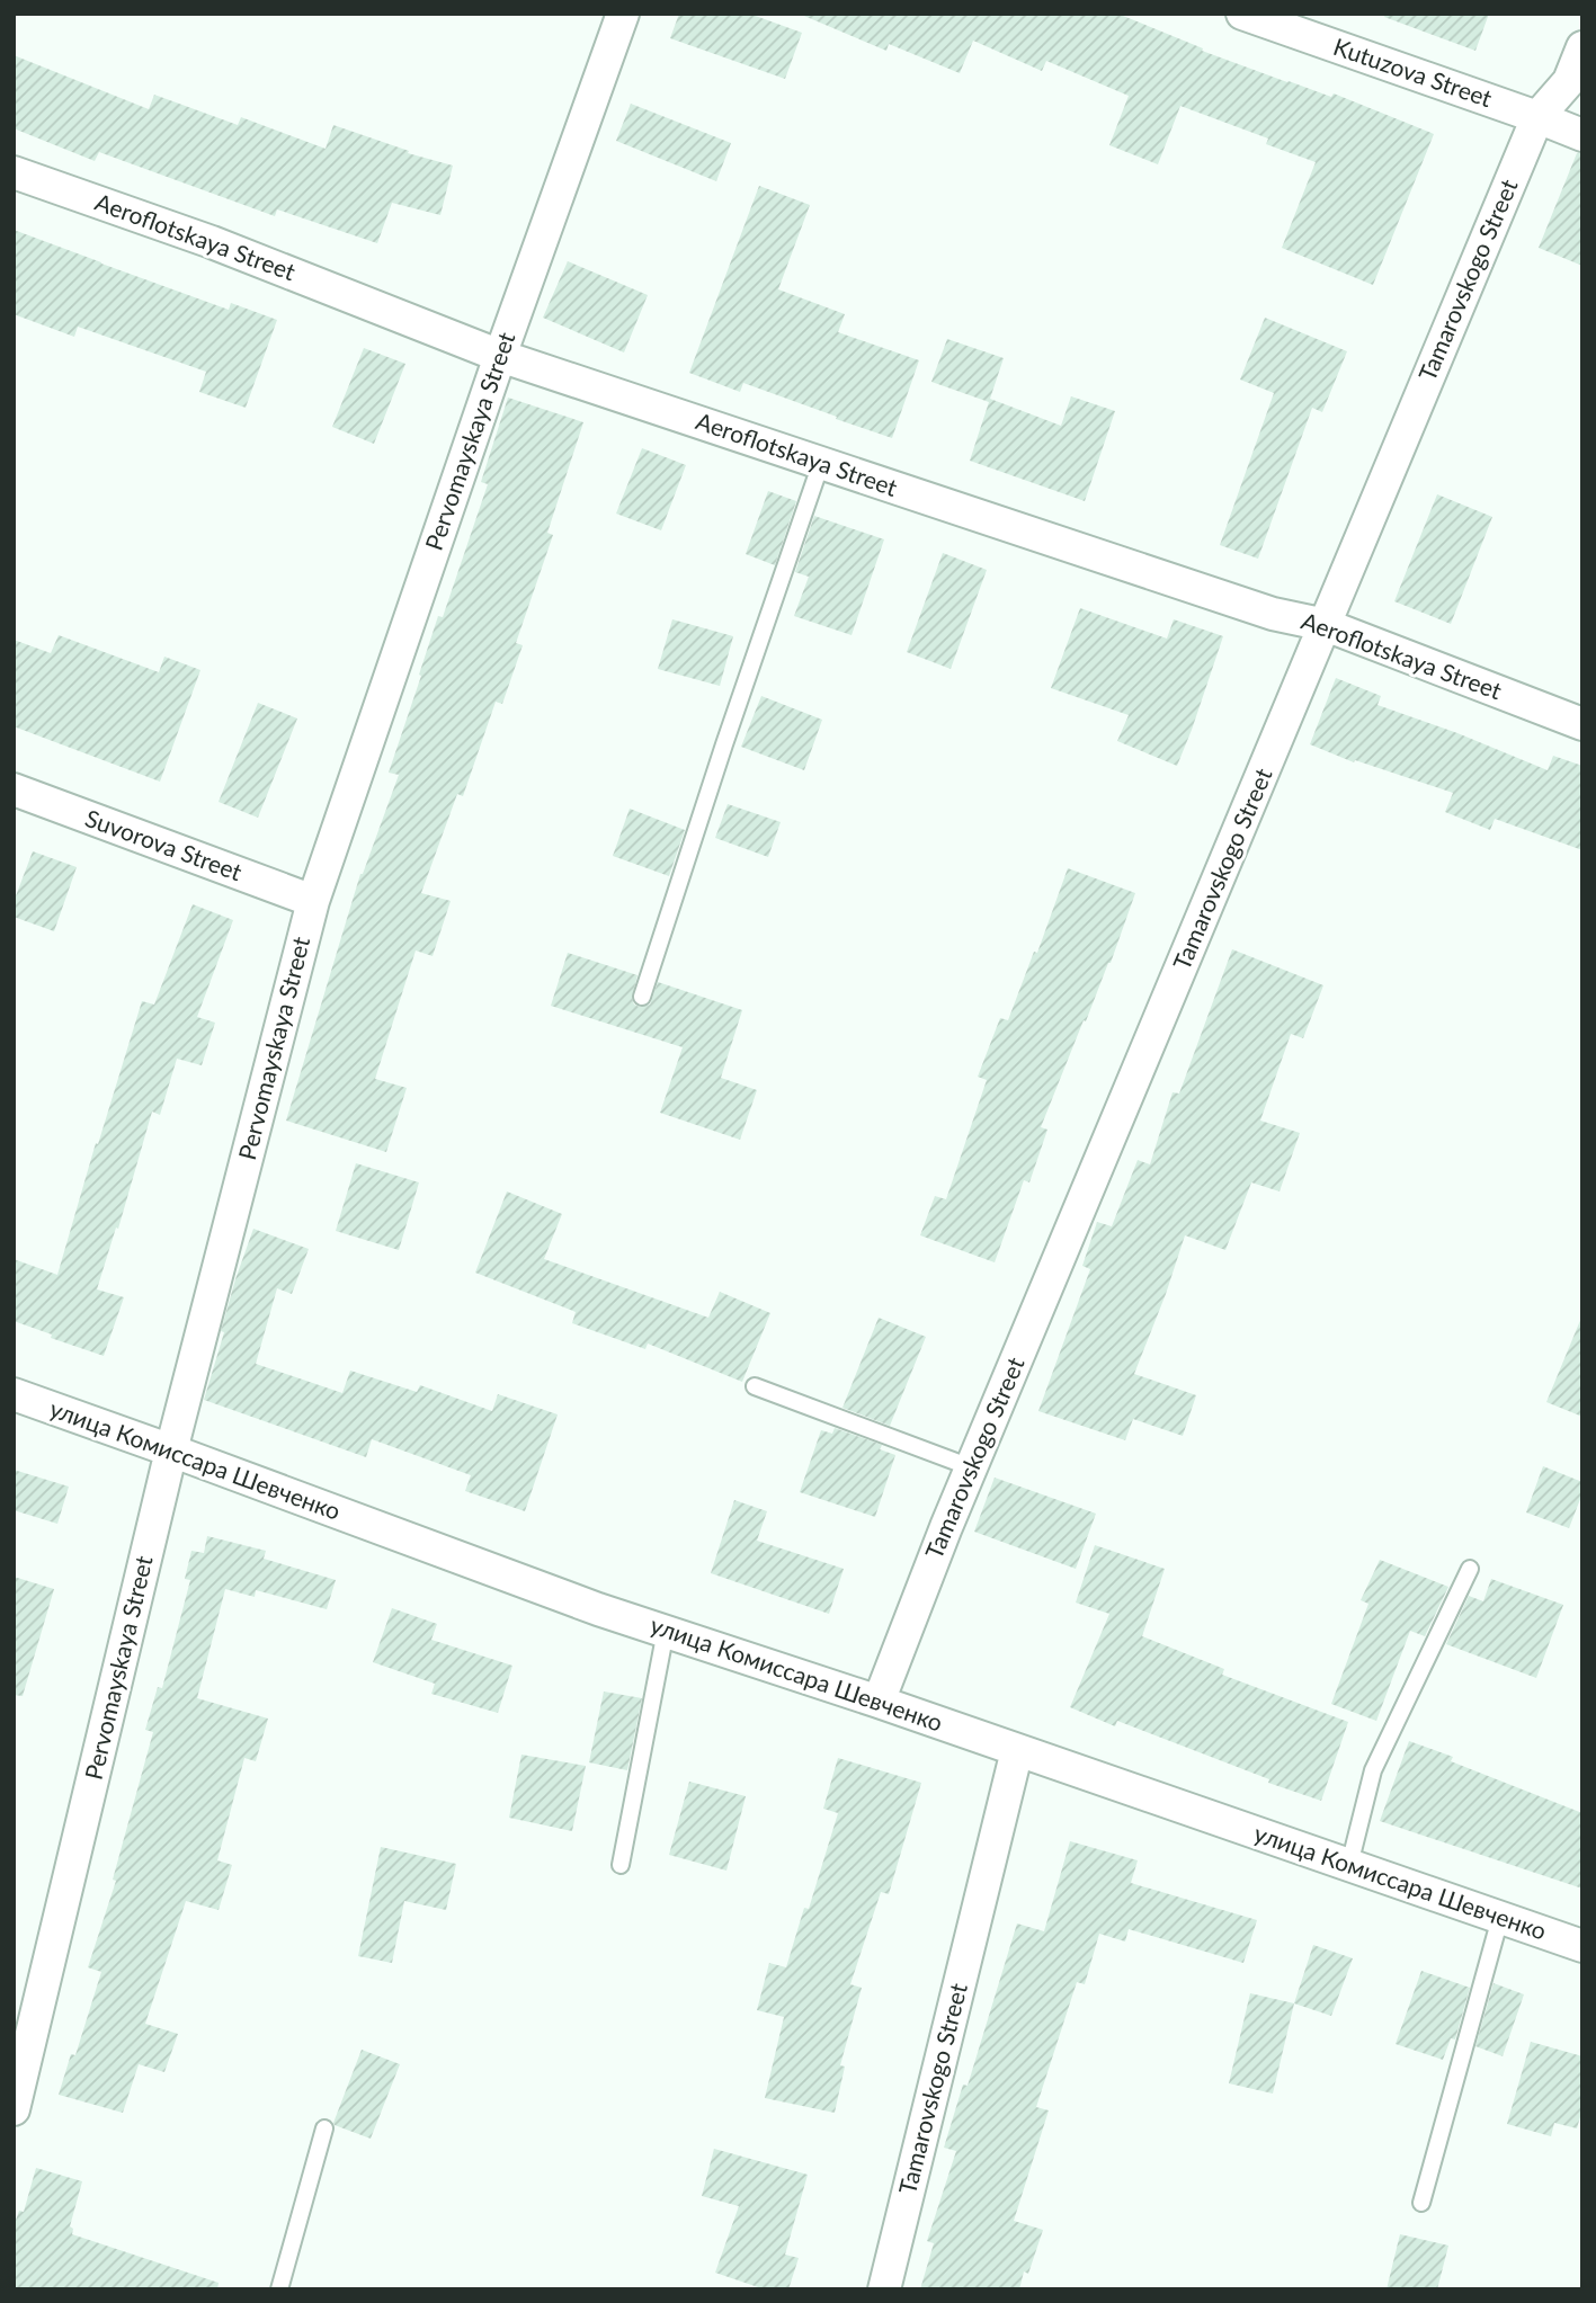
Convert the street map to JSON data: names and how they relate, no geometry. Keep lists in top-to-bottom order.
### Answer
{
  "streets": {
    "street": [
      "Kutuzova Street",
      "Aeroflotskaya Street",
      "Tamarovskogo Street",
      "Pervomayskaya Street",
      "Suvorova Street",
      "улица Комиссара Шевченко"
    ]
  },
  "crossings": [
    ["Kutuzova Street", "Tamarovskogo Street"],
    ["Aeroflotskaya Street", "Tamarovskogo Street"],
    ["Aeroflotskaya Street", "Pervomayskaya Street"],
    ["Tamarovskogo Street", "улица Комиссара Шевченко"],
    ["Pervomayskaya Street", "Suvorova Street"],
    ["Pervomayskaya Street", "улица Комиссара Шевченко"]
  ]
}
